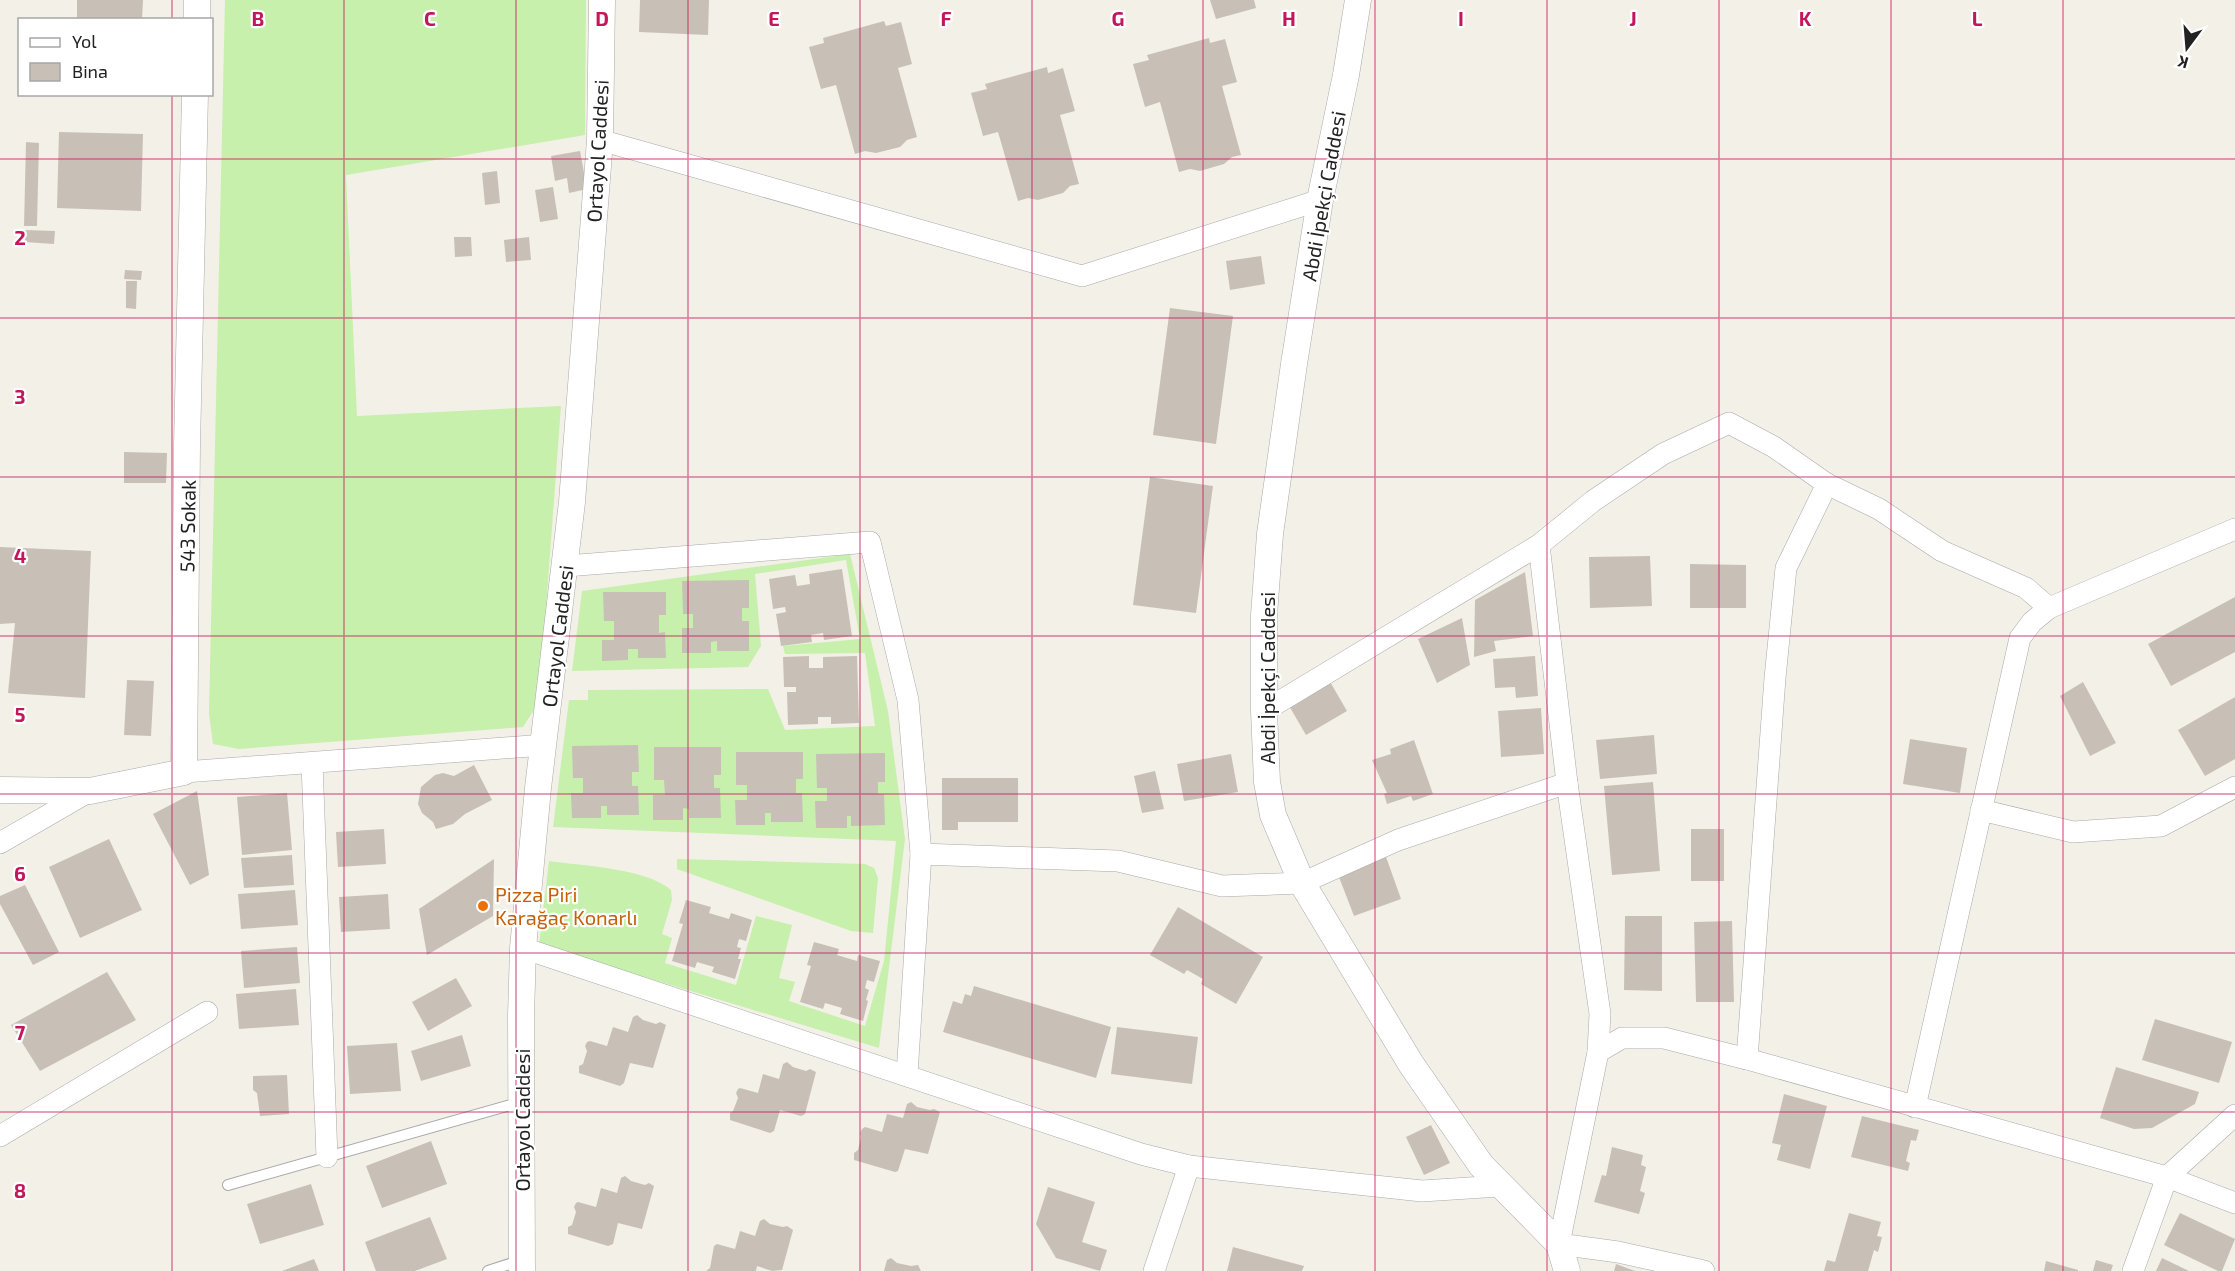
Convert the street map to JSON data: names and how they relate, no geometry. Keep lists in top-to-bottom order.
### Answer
{
  "streets": {
    "street": ["Ortayol Caddesi", "Abdi İpekçi Caddesi", "543 Sokak"]
  },
  "places": ["Pizza Piri Karağaç Konarlı"],
  "legend": ["Yol", "Bina"],
  "north": "bottom",
  "grid": {
    "columns": [
      "B",
      "C",
      "D",
      "E",
      "F",
      "G",
      "H",
      "I",
      "J",
      "K",
      "L"
    ],
    "rows": [
      "2",
      "3",
      "4",
      "5",
      "6",
      "7",
      "8"
    ]
  }
}
